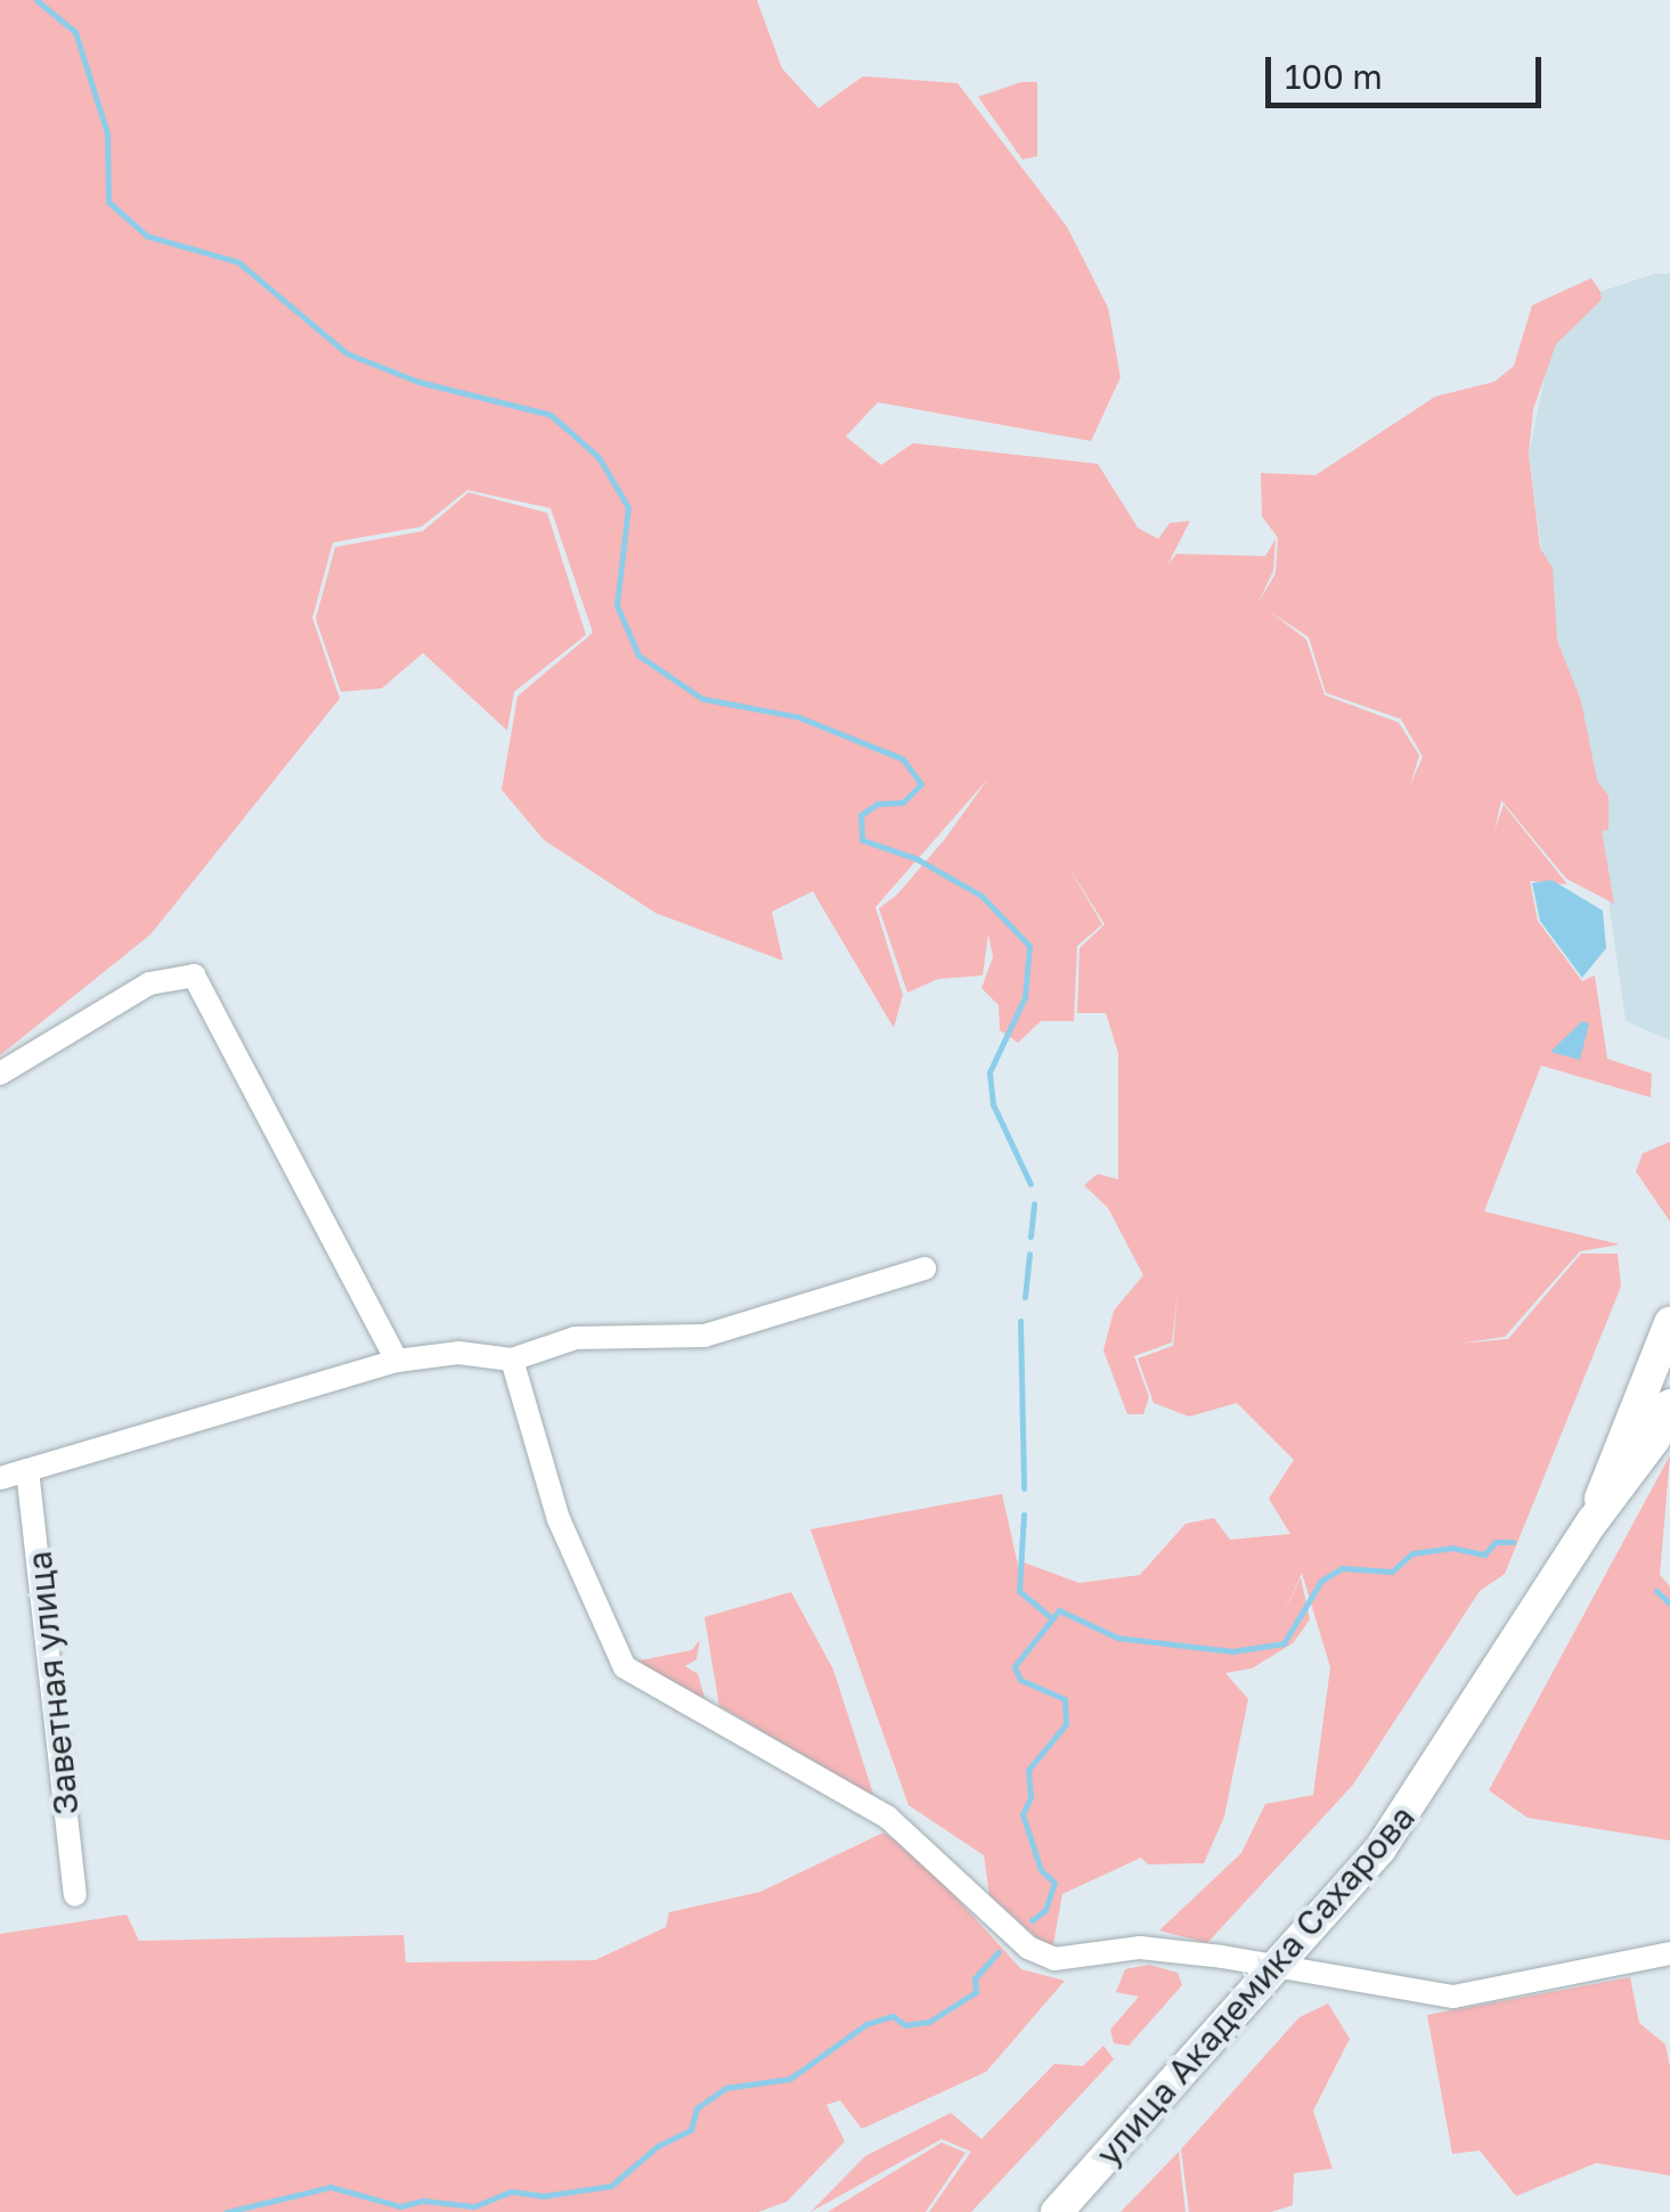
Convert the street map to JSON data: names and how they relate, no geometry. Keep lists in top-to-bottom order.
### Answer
{
  "streets": {
    "main road": ["улица Академика Сахарова"],
    "street": ["Заветная улица"]
  },
  "scale_bar": "100 m"
}
